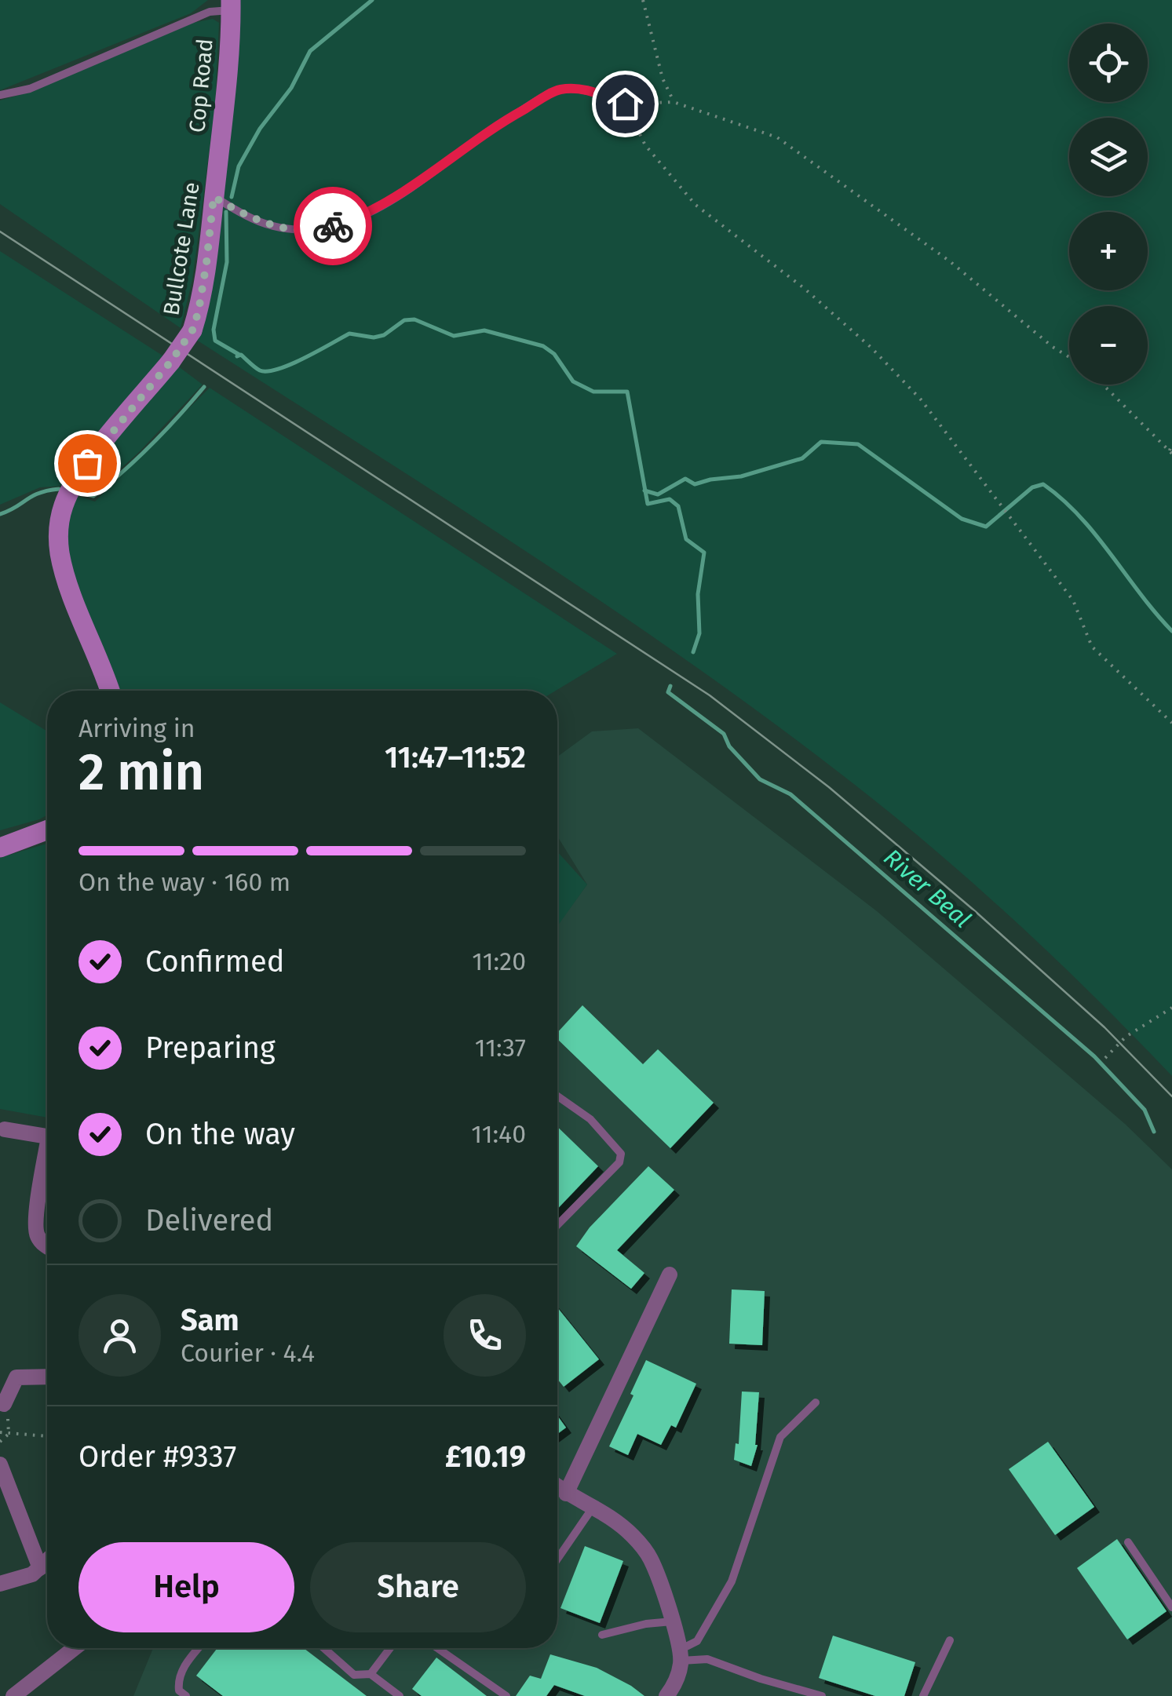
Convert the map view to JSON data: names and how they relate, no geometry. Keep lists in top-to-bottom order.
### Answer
{
  "streets": {
    "street": ["Cop Road", "Bullcote Lane"]
  },
  "crossings": [
    ["Cop Road", "Bullcote Lane"]
  ],
  "water": ["River Beal"],
  "page": {
    "map_buttons": ["+", "−"],
    "heading": ["2 min", "Arriving in", "11:47–11:52"],
    "panel": [
      "Sam",
      "Courier · 4.4",
      "Order #9337",
      "£10.19"
    ],
    "bar": "On the way · 160 m",
    "list": [
      ["Confirmed", "11:20"],
      ["Preparing", "11:37"],
      ["On the way", "11:40"],
      "Delivered"
    ],
    "buttons": ["Help", "Share"]
  }
}
